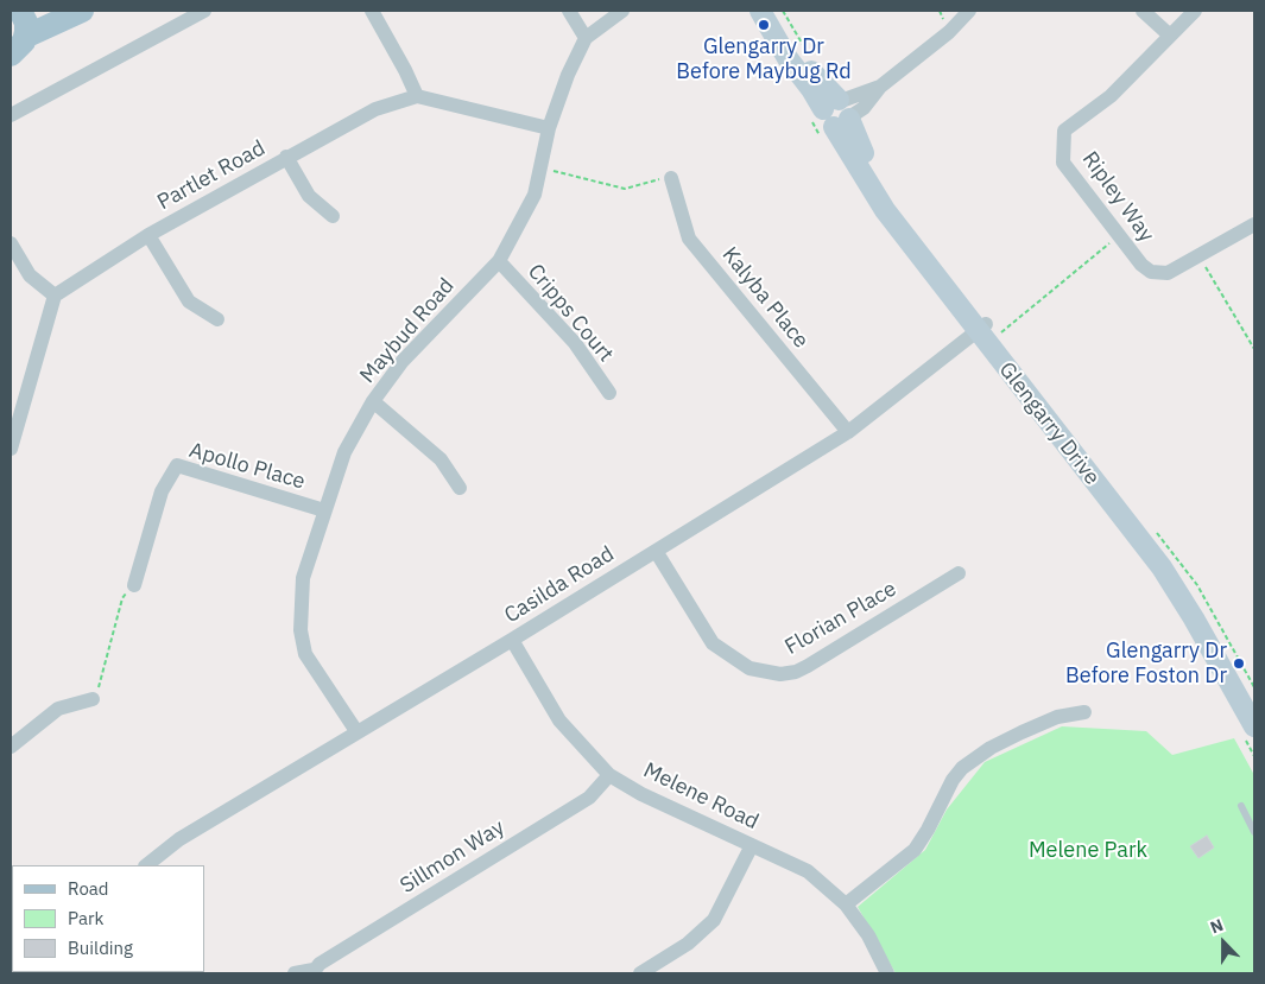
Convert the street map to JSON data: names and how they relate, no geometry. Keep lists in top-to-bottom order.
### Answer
{
  "streets": {
    "main road": ["Glengarry Drive"],
    "street": [
      "Partlet Road",
      "Ripley Way",
      "Kalyba Place",
      "Cripps Court",
      "Maybud Road",
      "Apollo Place",
      "Casilda Road",
      "Florian Place",
      "Melene Road",
      "Sillmon Way"
    ]
  },
  "crossings": [
    ["Kalyba Place", "Casilda Road"],
    ["Cripps Court", "Maybud Road"],
    ["Maybud Road", "Apollo Place"],
    ["Maybud Road", "Casilda Road"],
    ["Glengarry Drive", "Casilda Road"],
    ["Casilda Road", "Florian Place"],
    ["Casilda Road", "Melene Road"],
    ["Melene Road", "Sillmon Way"]
  ],
  "parks": ["Melene Park"],
  "places": ["Glengarry Dr Before Maybug Rd", "Glengarry Dr Before Foston Dr"],
  "legend": ["Road", "Park", "Building"],
  "north": "top"
}
